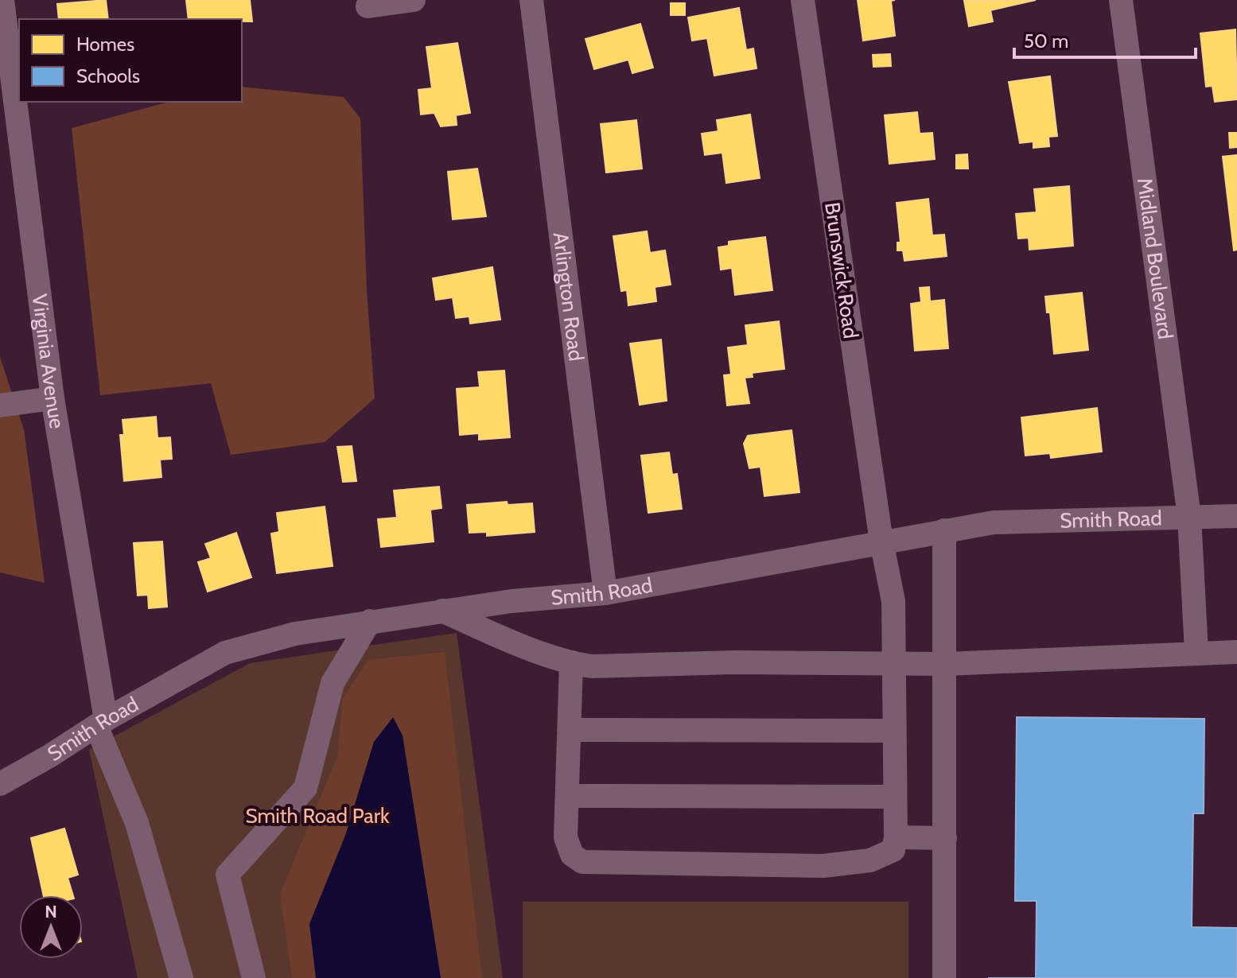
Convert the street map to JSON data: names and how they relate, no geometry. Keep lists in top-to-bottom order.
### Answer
{
  "streets": {
    "street": [
      "Midland Boulevard",
      "Brunswick Road",
      "Arlington Road",
      "Virginia Avenue",
      "Smith Road"
    ]
  },
  "crossings": [
    ["Midland Boulevard", "Smith Road"],
    ["Brunswick Road", "Smith Road"],
    ["Arlington Road", "Smith Road"],
    ["Virginia Avenue", "Smith Road"]
  ],
  "parks": ["Smith Road Park"],
  "legend": ["Homes", "Schools"],
  "scale_bar": "50 m",
  "north": "top"
}
